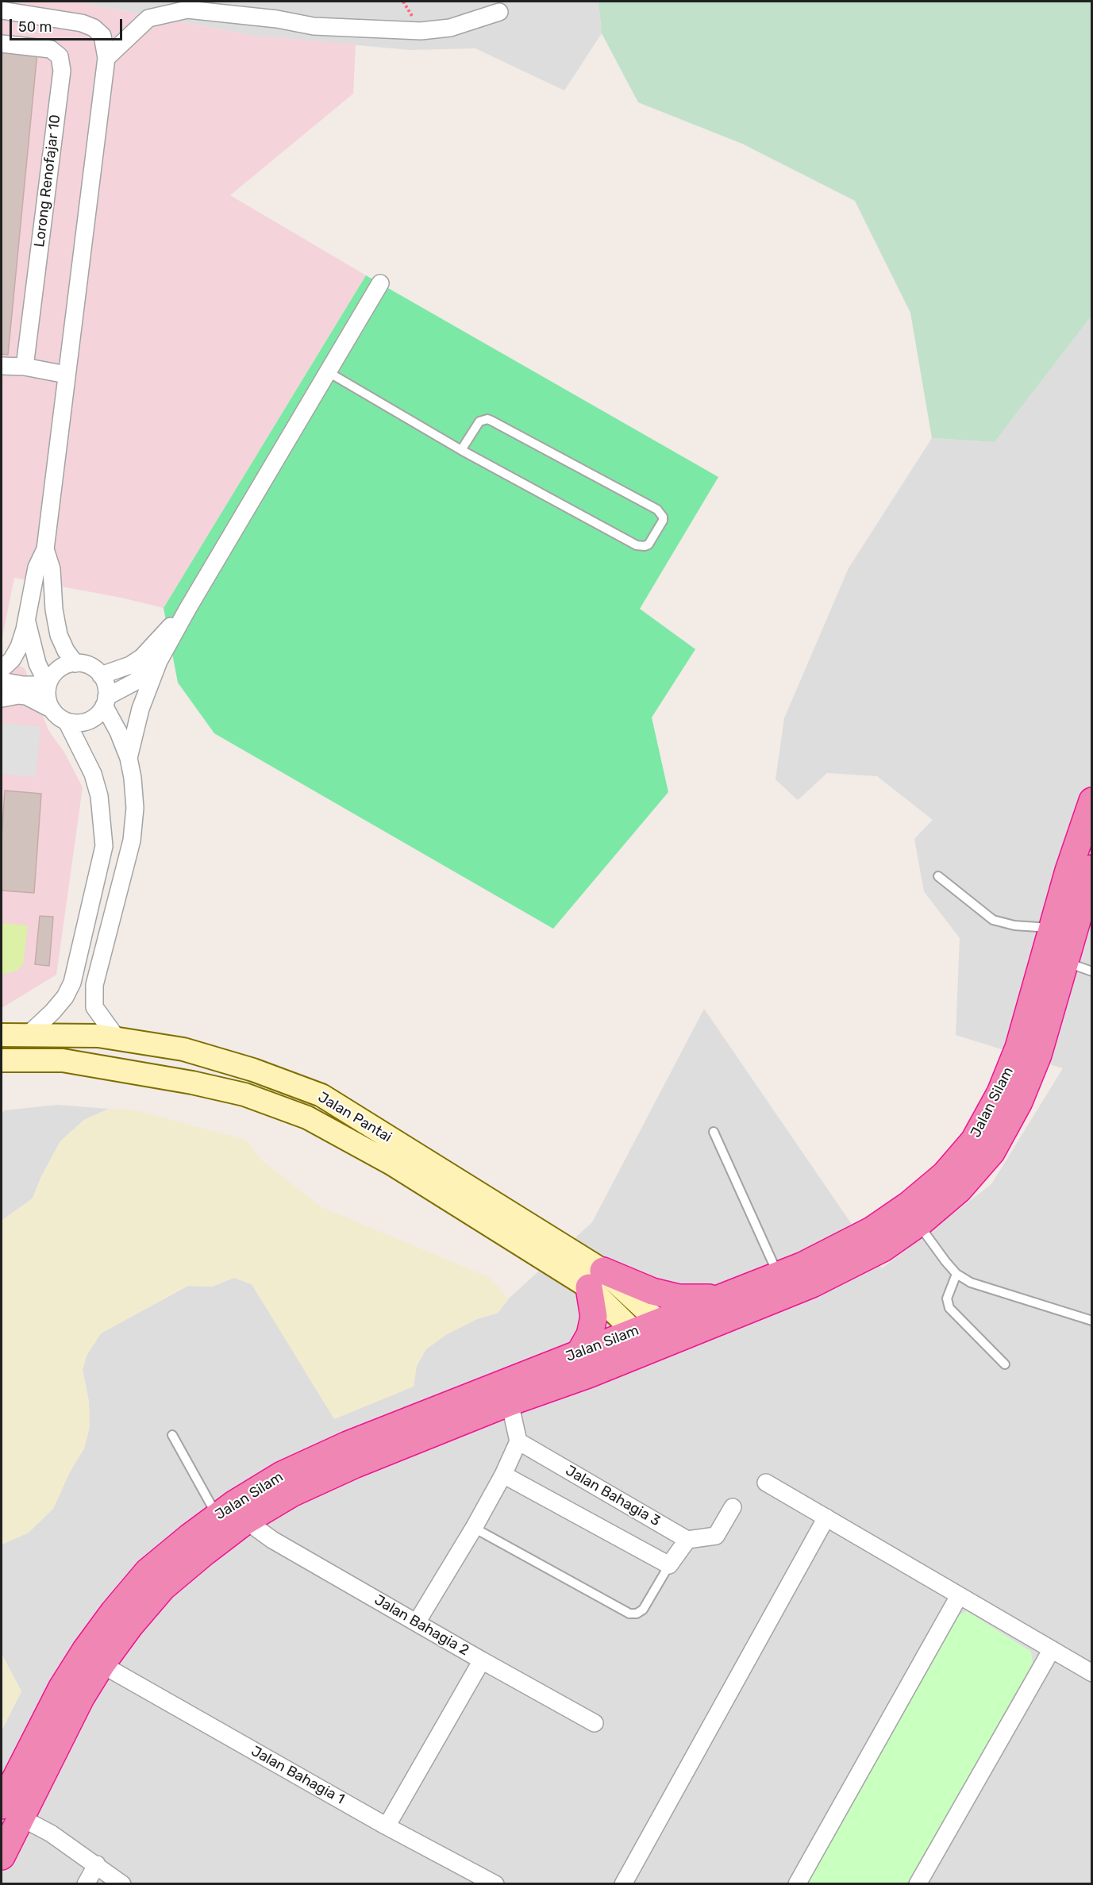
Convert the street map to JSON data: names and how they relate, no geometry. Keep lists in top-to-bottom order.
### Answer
{
  "streets": {
    "highway": ["Jalan Silam"],
    "street": [
      "Lorong Renofajar 10",
      "Jalan Pantai",
      "Jalan Bahagia 3",
      "Jalan Bahagia 2",
      "Jalan Bahagia 1"
    ]
  },
  "crossings": [
    ["Jalan Silam", "Jalan Pantai"],
    ["Jalan Silam", "Jalan Bahagia 2"],
    ["Jalan Silam", "Jalan Bahagia 1"],
    ["Jalan Bahagia 2", "Jalan Bahagia 1"]
  ],
  "scale_bar": "50 m"
}
